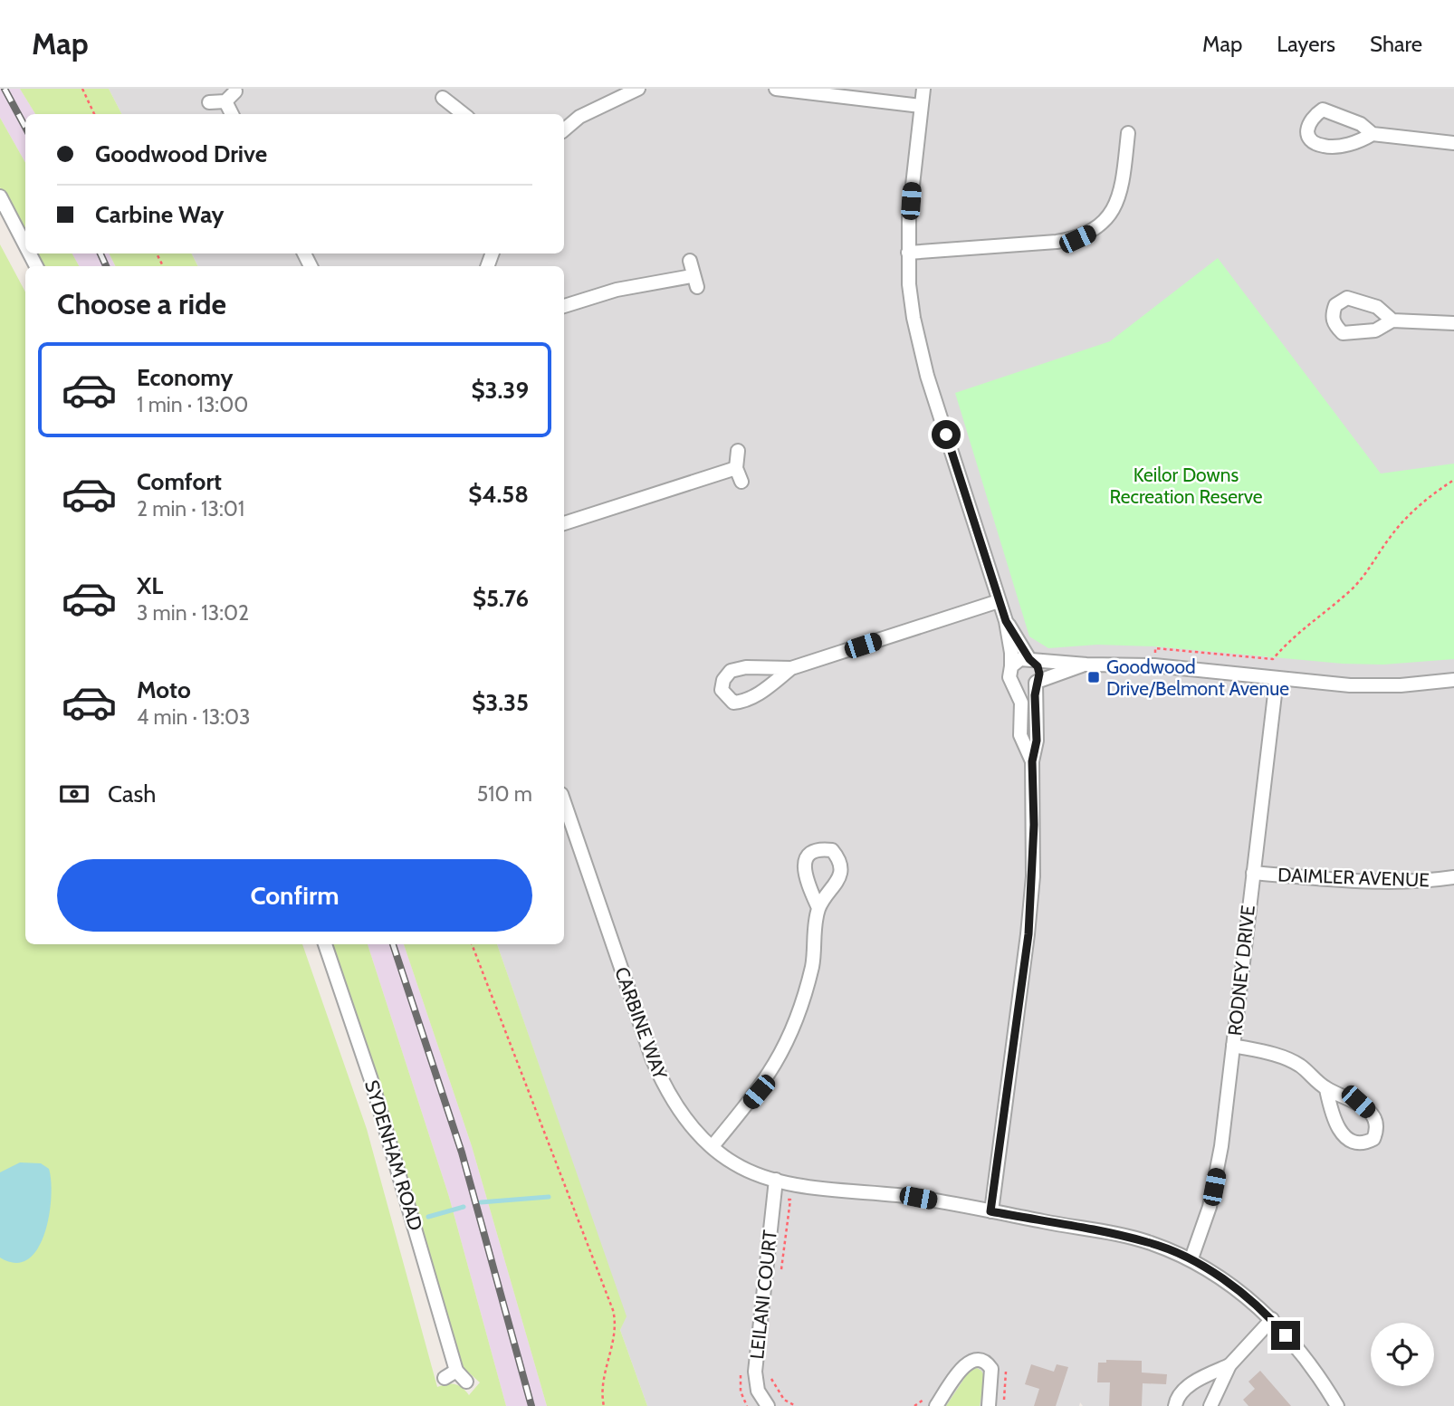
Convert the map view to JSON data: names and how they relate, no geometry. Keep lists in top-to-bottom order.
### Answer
{
  "streets": {
    "street": [
      "DAIMLER AVENUE",
      "RODNEY DRIVE",
      "CARBINE WAY",
      "SYDENHAM ROAD",
      "LEILANI COURT"
    ]
  },
  "crossings": [
    ["DAIMLER AVENUE", "RODNEY DRIVE"],
    ["RODNEY DRIVE", "CARBINE WAY"],
    ["CARBINE WAY", "LEILANI COURT"]
  ],
  "parks": ["Keilor Downs Recreation Reserve"],
  "places": {
    "transit": ["Goodwood Drive/Belmont Avenue"]
  },
  "page": {
    "header": "Map",
    "nav": ["Map", "Layers", "Share"],
    "banner": ["Goodwood Drive", "Carbine Way"],
    "heading": "Choose a ride",
    "list": [
      {
        "name": "Economy",
        "note": "1 min · 13:00",
        "value": "$3.39"
      },
      {
        "name": "Comfort",
        "note": "2 min · 13:01",
        "value": "$4.58"
      },
      {
        "name": "XL",
        "note": "3 min · 13:02",
        "value": "$5.76"
      },
      {
        "name": "Moto",
        "note": "4 min · 13:03",
        "value": "$3.35"
      }
    ],
    "pay": ["Cash", "510 m"],
    "buttons": "Confirm"
  }
}
